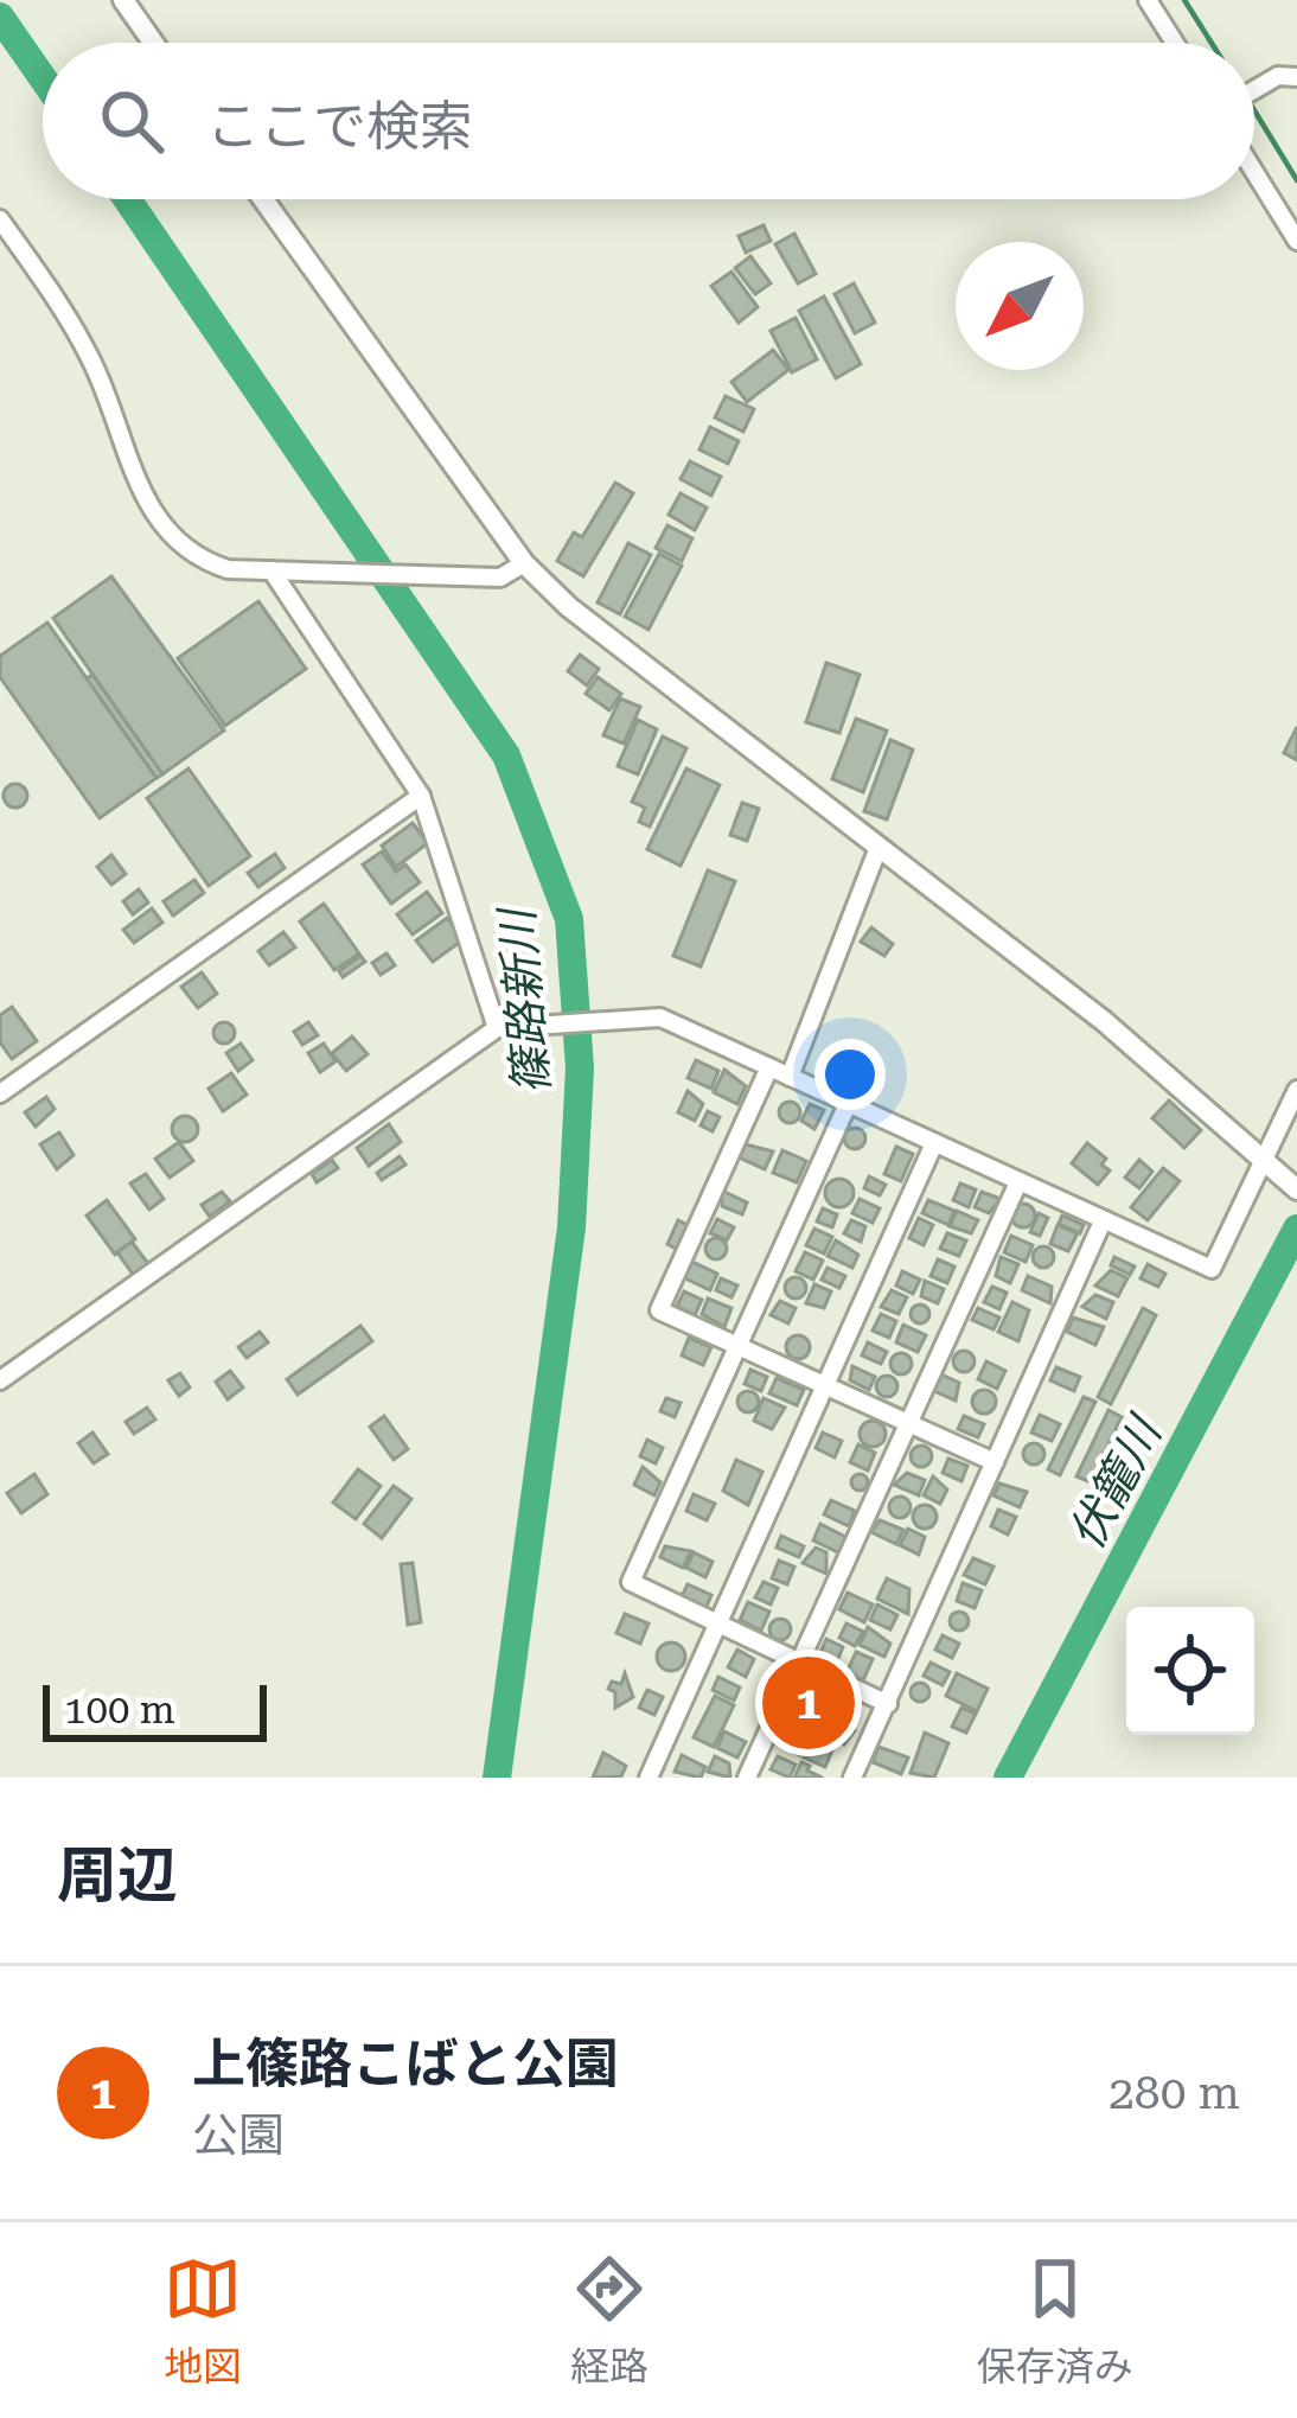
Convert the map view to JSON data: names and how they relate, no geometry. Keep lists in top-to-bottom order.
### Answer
{
  "water": ["篠路新川", "伏籠川"],
  "scale_bar": "100 m",
  "north": "bottom left",
  "page": {
    "search": "ここで検索",
    "pins": "1",
    "scale": "100 m",
    "heading": "周辺",
    "list": [
      {
        "mark": "1",
        "name": "上篠路こばと公園",
        "note": "公園",
        "value": "280 m"
      }
    ],
    "nav": ["地図", "経路", "保存済み"]
  }
}
